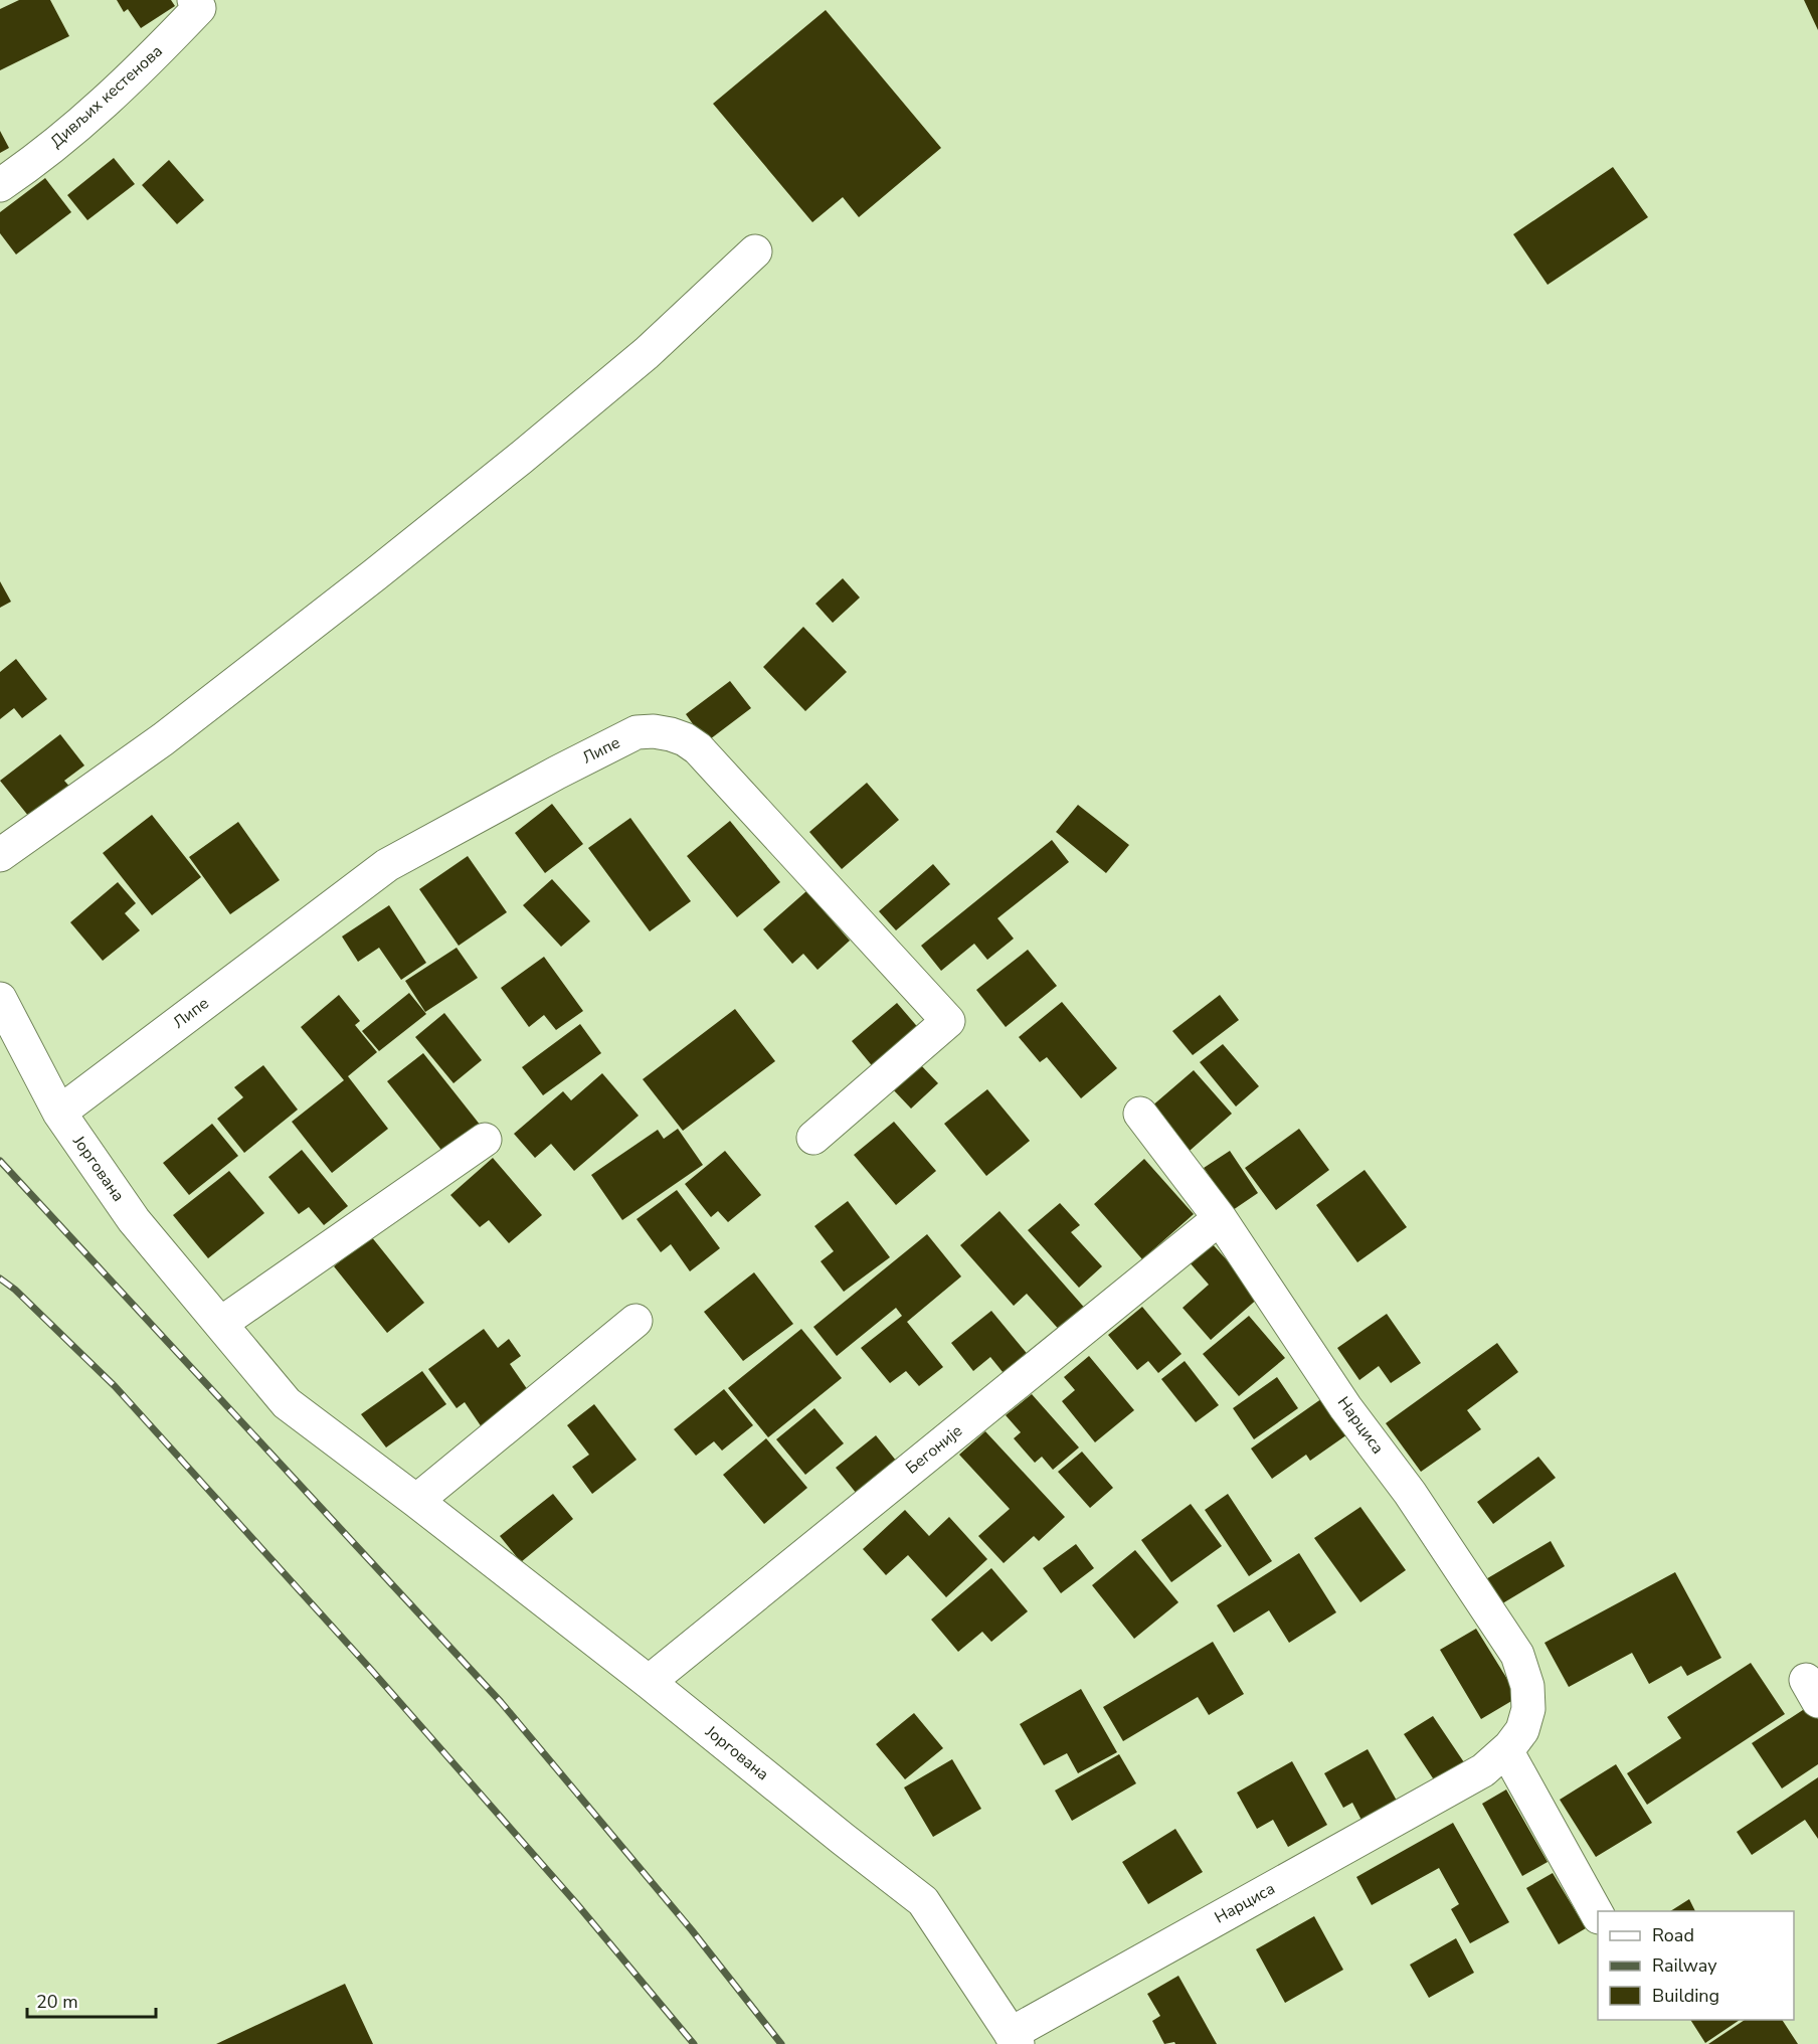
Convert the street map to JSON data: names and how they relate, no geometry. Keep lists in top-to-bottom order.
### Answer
{
  "streets": {
    "street": [
      "Дивљих кестенова",
      "Липе",
      "Јоргована",
      "Нарциса",
      "Бегоније"
    ]
  },
  "crossings": [
    ["Липе", "Јоргована"],
    ["Јоргована", "Нарциса"],
    ["Јоргована", "Бегоније"],
    ["Нарциса", "Бегоније"]
  ],
  "legend": ["Road", "Railway", "Building"],
  "scale_bar": "20 m"
}
